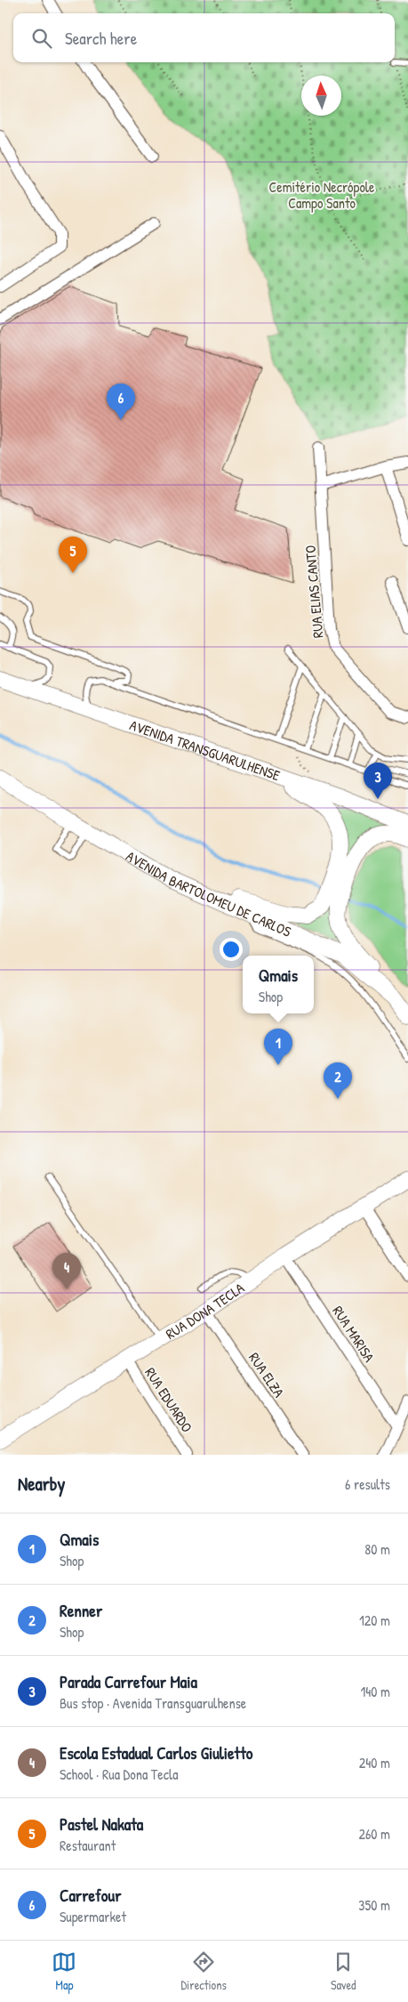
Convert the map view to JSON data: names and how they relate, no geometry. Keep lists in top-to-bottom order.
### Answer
{
  "streets": {
    "main road": ["AVENIDA TRANSGUARULHENSE", "AVENIDA BARTOLOMEU DE CARLOS", "RUA DONA TECLA"],
    "street": [
      "RUA ELIAS CANTO",
      "RUA MARISA",
      "RUA ELZA",
      "RUA EDUARDO"
    ]
  },
  "crossings": [
    ["RUA DONA TECLA", "RUA MARISA"],
    ["RUA DONA TECLA", "RUA ELZA"],
    ["RUA DONA TECLA", "RUA EDUARDO"]
  ],
  "parks": ["Cemitério Necrópole Campo Santo"],
  "north": "top",
  "page": {
    "search": "Search here",
    "pins": [
      "6",
      "5",
      "3",
      "1",
      "2",
      "4"
    ],
    "popup": ["Qmais", "Shop"],
    "heading": ["Nearby", "6 results"],
    "list": [
      {
        "mark": "1",
        "name": "Qmais",
        "note": "Shop",
        "value": "80 m"
      },
      {
        "mark": "2",
        "name": "Renner",
        "note": "Shop",
        "value": "120 m"
      },
      {
        "mark": "3",
        "name": "Parada Carrefour Maia",
        "note": "Bus stop · Avenida Transguarulhense",
        "value": "140 m"
      },
      {
        "mark": "4",
        "name": "Escola Estadual Carlos Giulietto",
        "note": "School · Rua Dona Tecla",
        "value": "240 m"
      },
      {
        "mark": "5",
        "name": "Pastel Nakata",
        "note": "Restaurant",
        "value": "260 m"
      },
      {
        "mark": "6",
        "name": "Carrefour",
        "note": "Supermarket",
        "value": "350 m"
      }
    ],
    "nav": ["Map", "Directions", "Saved"]
  }
}
